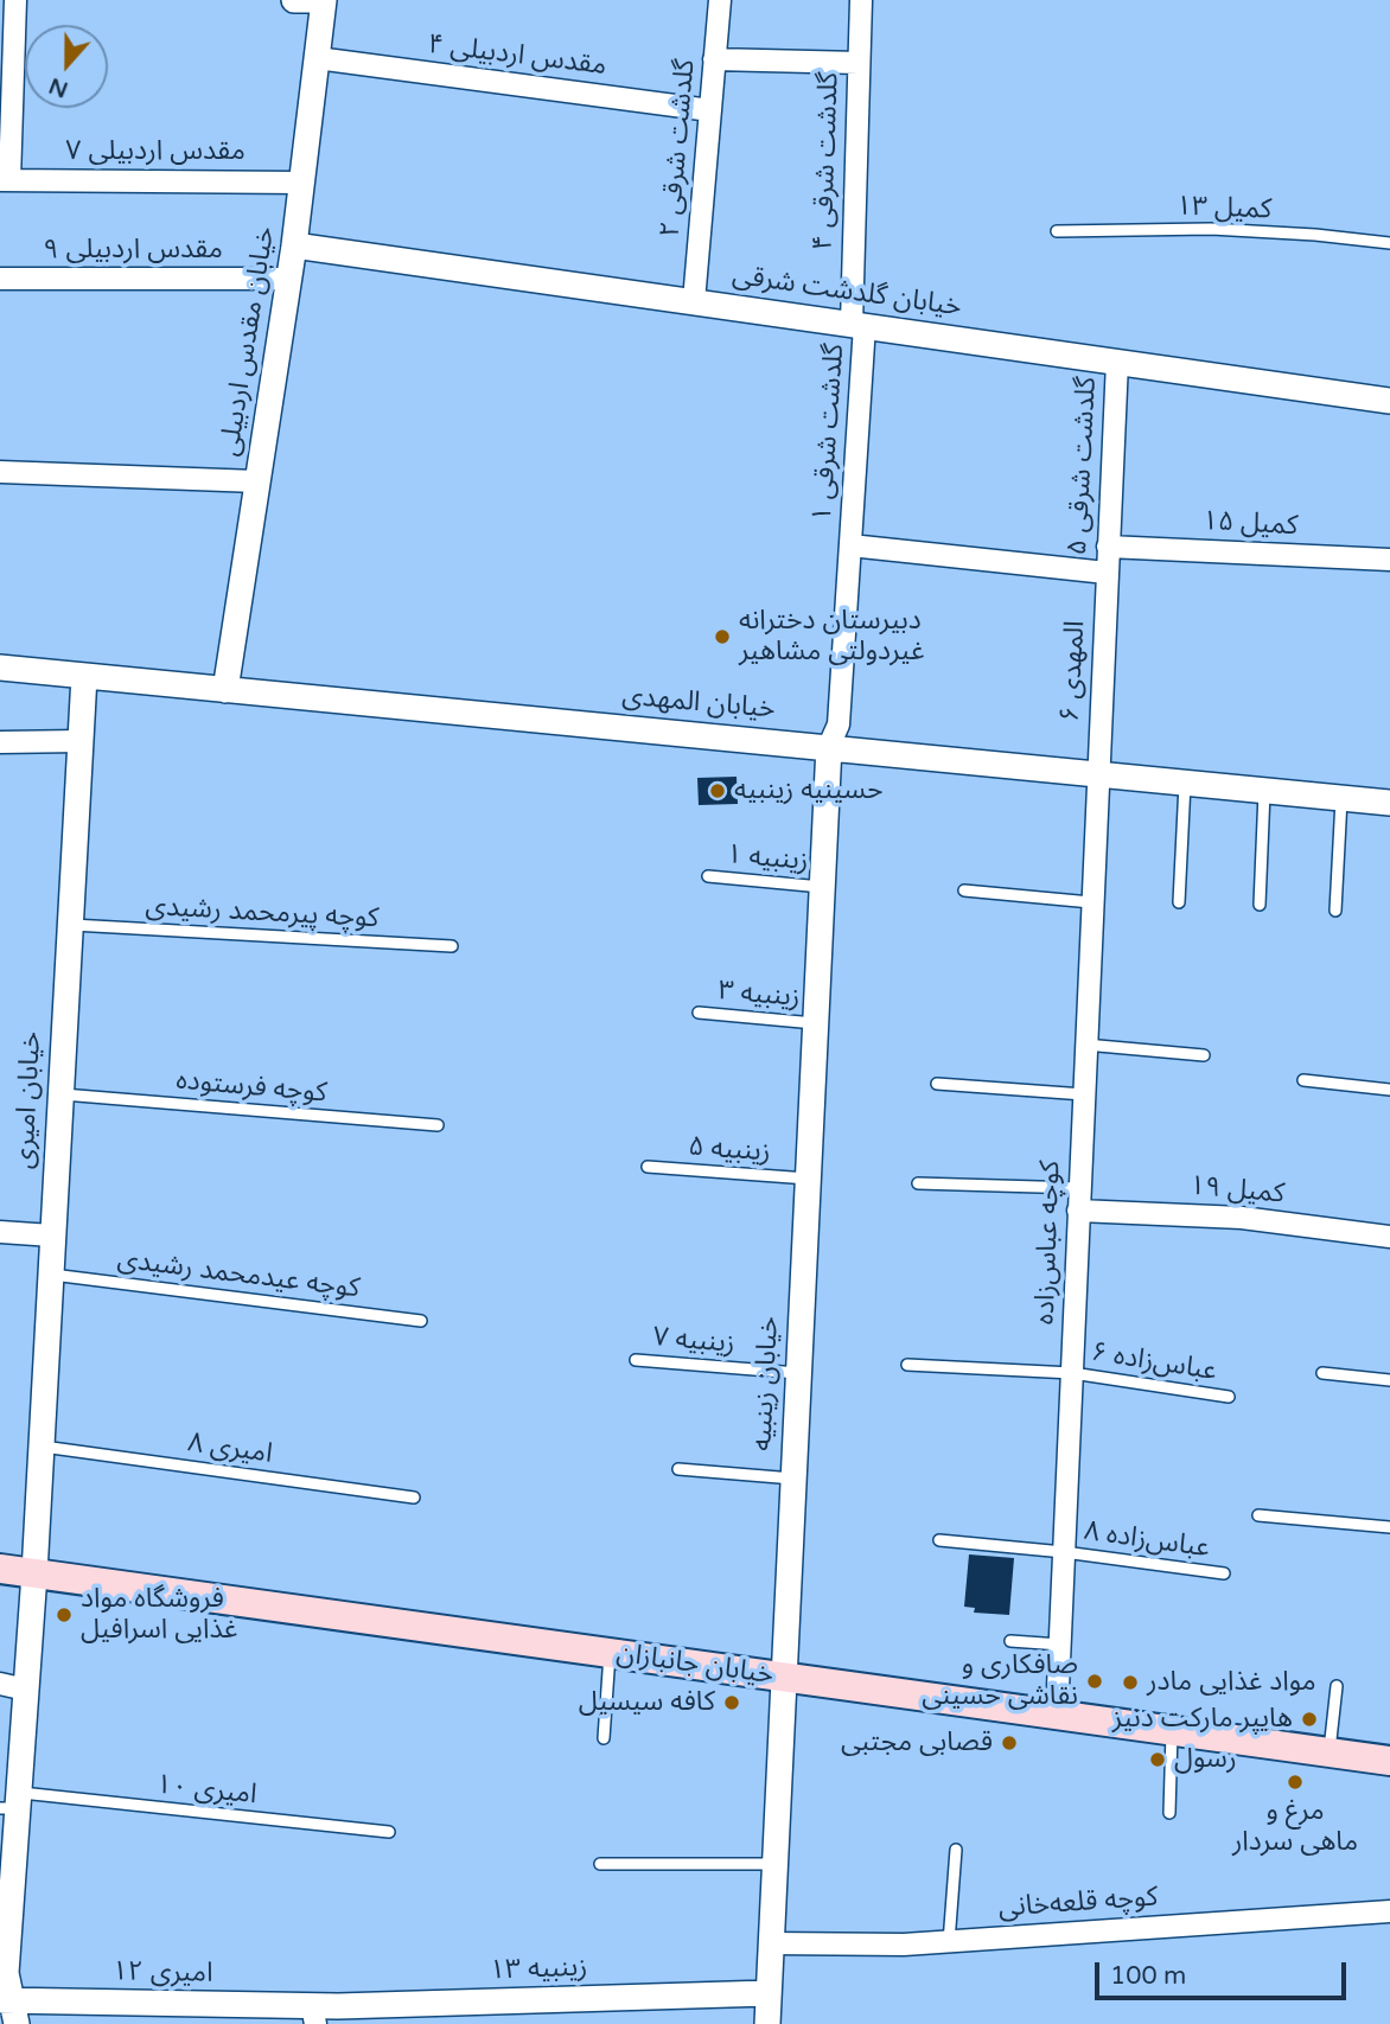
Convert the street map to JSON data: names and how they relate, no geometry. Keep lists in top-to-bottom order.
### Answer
{
  "streets": {
    "main road": ["خیابان جانبازان"],
    "street": [
      "مقدس اردبیلی ۴",
      "گلدشت شرقی ۲",
      "مقدس اردبیلی ۷",
      "گلدشت شرقی ۴",
      "مقدس اردبیلی ۹",
      "خیابان گلدشت شرقی",
      "خیابان مقدس اردبیلی",
      "گلدشت شرقی ۱",
      "گلدشت شرقی ۵",
      "کمیل ۱۵",
      "المهدی ۶",
      "خیابان المهدی",
      "خیابان امیری",
      "کمیل ۱۹",
      "کوچه عباس‌زاده",
      "خیابان زینبیه",
      "کوچه قلعه‌خانی",
      "زینبیه ۱۳",
      "امیری ۱۲"
    ],
    "lane": [
      "کمیل ۱۳",
      "زینبیه ۱",
      "کوچه پیرمحمد رشیدی",
      "زینبیه ۳",
      "کوچه فرستوده",
      "زینبیه ۵",
      "کوچه عیدمحمد رشیدی",
      "زینبیه ۷",
      "عباس‌زاده ۶",
      "امیری ۸",
      "عباس‌زاده ۸",
      "امیری ۱۰"
    ]
  },
  "crossings": [
    ["مقدس اردبیلی ۴", "گلدشت شرقی ۲"],
    ["مقدس اردبیلی ۴", "خیابان مقدس اردبیلی"],
    ["گلدشت شرقی ۲", "خیابان گلدشت شرقی"],
    ["مقدس اردبیلی ۷", "خیابان مقدس اردبیلی"],
    ["گلدشت شرقی ۴", "خیابان گلدشت شرقی"],
    ["گلدشت شرقی ۴", "گلدشت شرقی ۱"],
    ["مقدس اردبیلی ۹", "خیابان مقدس اردبیلی"],
    ["خیابان گلدشت شرقی", "خیابان مقدس اردبیلی"],
    ["خیابان گلدشت شرقی", "گلدشت شرقی ۱"],
    ["خیابان گلدشت شرقی", "گلدشت شرقی ۵"],
    ["خیابان مقدس اردبیلی", "خیابان المهدی"],
    ["گلدشت شرقی ۱", "خیابان المهدی"],
    ["گلدشت شرقی ۱", "خیابان زینبیه"],
    ["گلدشت شرقی ۵", "کمیل ۱۵"],
    ["گلدشت شرقی ۵", "المهدی ۶"],
    ["المهدی ۶", "خیابان المهدی"],
    ["المهدی ۶", "کوچه عباس‌زاده"],
    ["خیابان المهدی", "خیابان امیری"],
    ["خیابان المهدی", "کوچه عباس‌زاده"],
    ["خیابان المهدی", "خیابان زینبیه"],
    ["زینبیه ۱", "خیابان زینبیه"],
    ["کوچه پیرمحمد رشیدی", "خیابان امیری"],
    ["زینبیه ۳", "خیابان زینبیه"],
    ["کوچه فرستوده", "خیابان امیری"],
    ["خیابان امیری", "کوچه عیدمحمد رشیدی"],
    ["خیابان امیری", "امیری ۸"],
    ["خیابان امیری", "خیابان جانبازان"],
    ["خیابان امیری", "امیری ۱۰"],
    ["خیابان امیری", "امیری ۱۲"],
    ["زینبیه ۵", "خیابان زینبیه"],
    ["کمیل ۱۹", "کوچه عباس‌زاده"],
    ["کوچه عباس‌زاده", "عباس‌زاده ۶"],
    ["کوچه عباس‌زاده", "عباس‌زاده ۸"],
    ["کوچه عباس‌زاده", "خیابان جانبازان"],
    ["زینبیه ۷", "خیابان زینبیه"],
    ["خیابان زینبیه", "خیابان جانبازان"],
    ["خیابان زینبیه", "کوچه قلعه‌خانی"],
    ["خیابان زینبیه", "زینبیه ۱۳"],
    ["زینبیه ۱۳", "امیری ۱۲"]
  ],
  "places": [
    "دبیرستان دخترانه غیردولتی مشاهیر",
    "حسینیه زینبیه",
    "فروشگاه مواد غذایی اسرافیل",
    "صافکاری و نقاشی حسینی",
    "مواد غذایی مادر",
    "کافه سیسیل",
    "هایپر مارکت دنیز",
    "قصابی مجتبی",
    "رسول",
    "مرغ و ماهی سردار"
  ],
  "scale_bar": "100 m",
  "north": "bottom"
}
